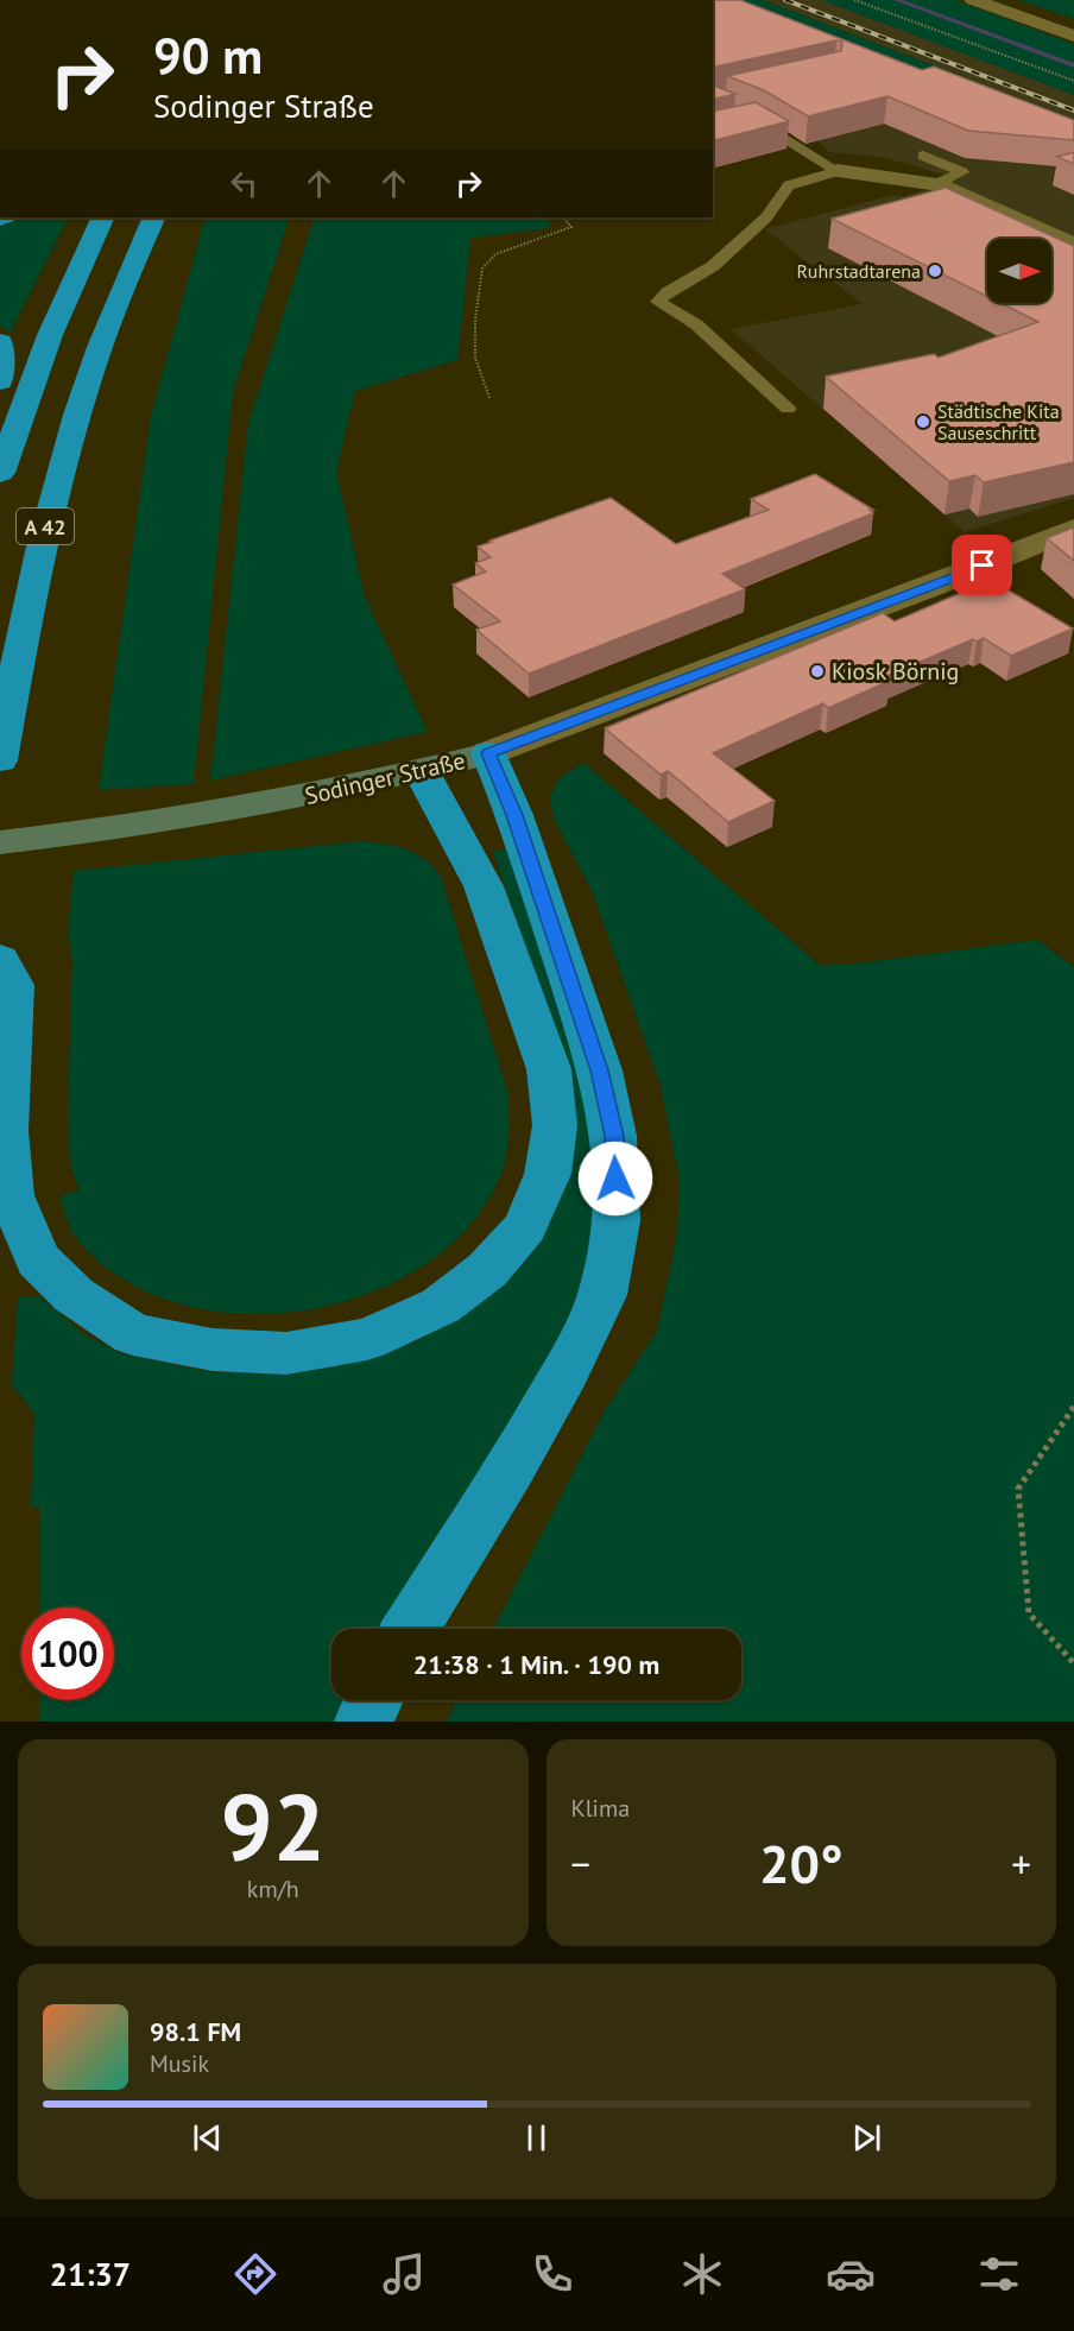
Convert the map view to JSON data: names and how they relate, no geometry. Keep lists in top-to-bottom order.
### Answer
{
  "streets": {
    "highway": ["A 42"],
    "main road": ["Sodinger Straße"]
  },
  "places": ["Ruhrstadtarena", "Städtische Kita Sauseschritt", "Kiosk Börnig"],
  "north": "right",
  "page": {
    "turn": ["90 m", "Sodinger Straße"],
    "limit": "100",
    "trip": "21:38 · 1 Min. · 190 m",
    "tile": [
      ["92", "km/h"],
      "Klima"
    ],
    "heat": ["−", "20°", "+"],
    "song": ["98.1 FM", "Musik"],
    "tabs": "21:37"
  }
}
